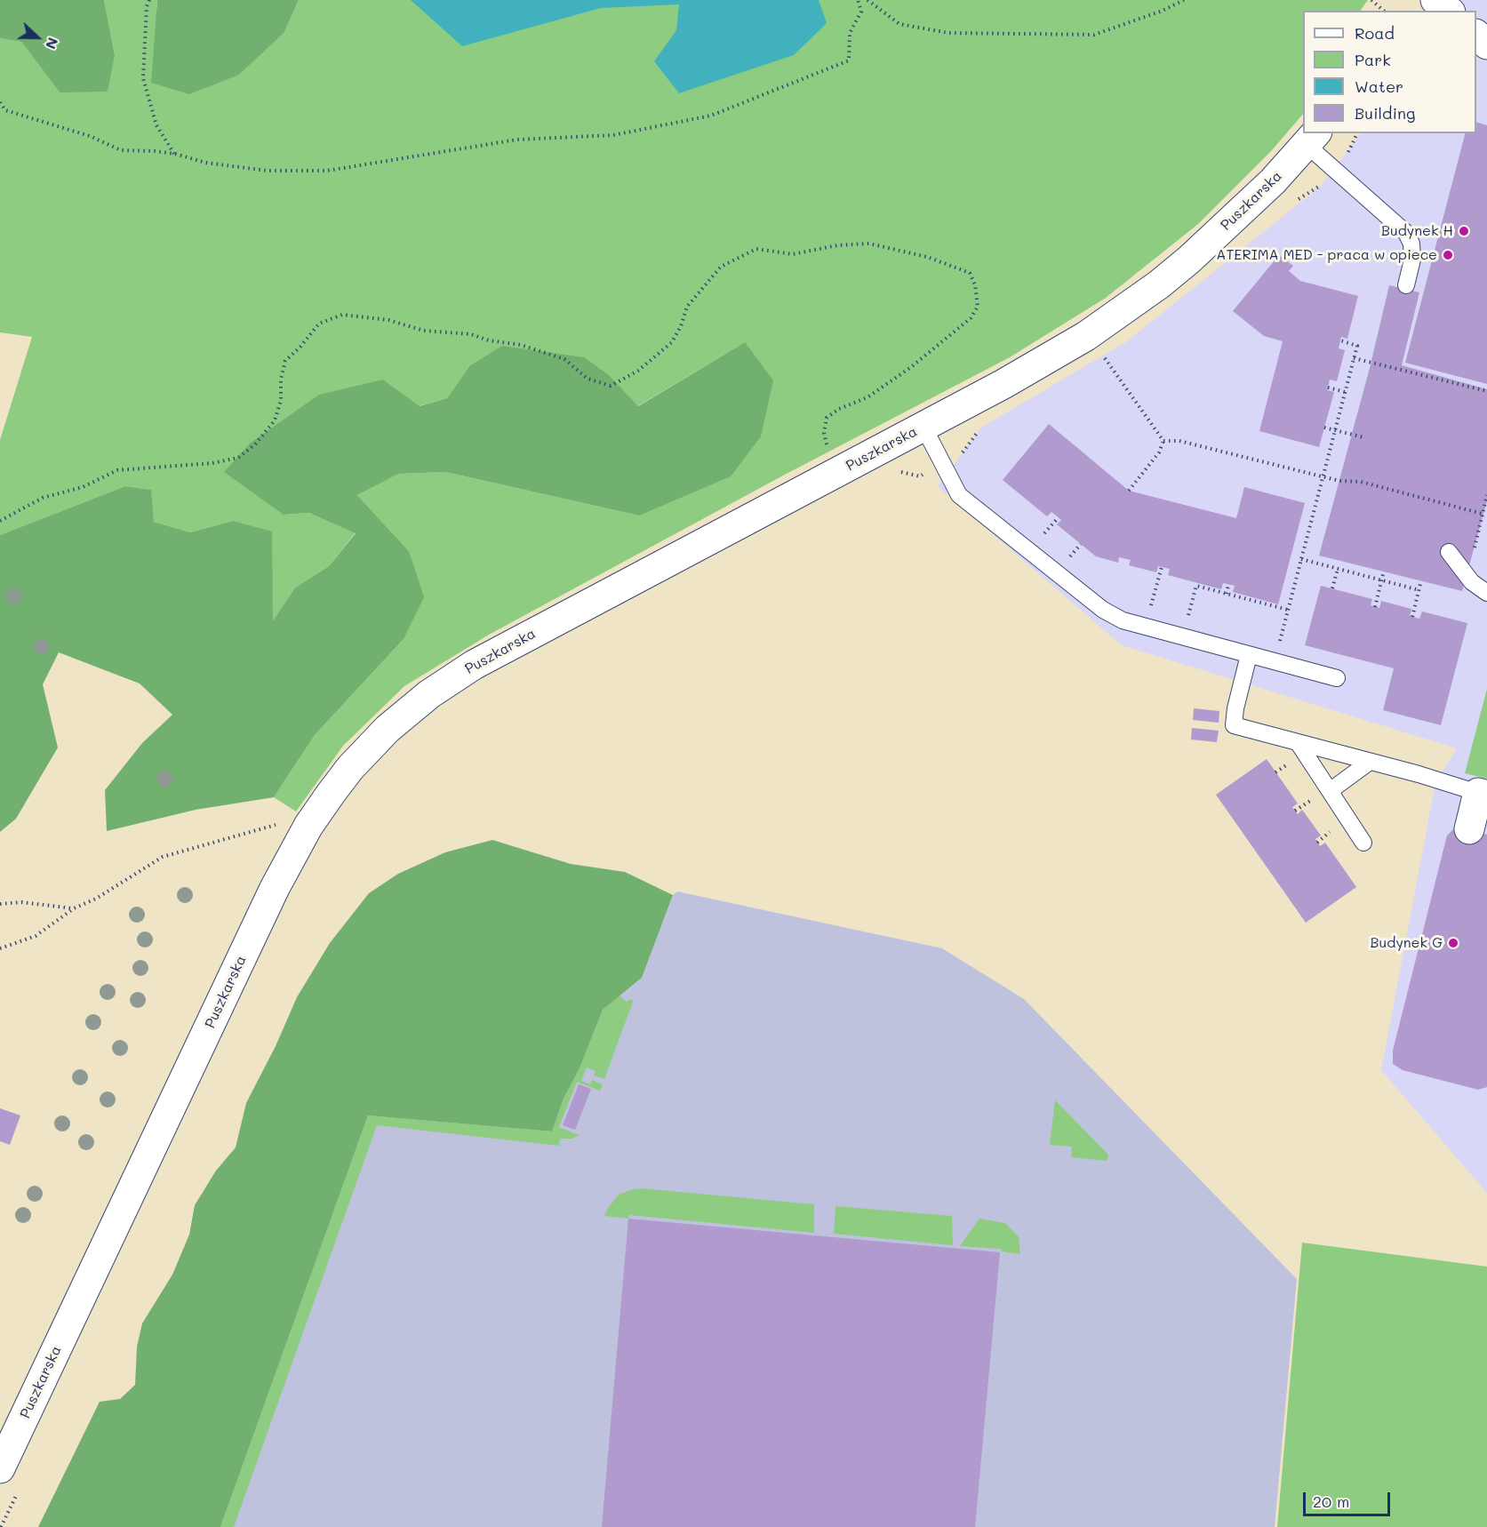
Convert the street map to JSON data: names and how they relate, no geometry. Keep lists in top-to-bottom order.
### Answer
{
  "streets": {
    "street": ["Puszkarska"]
  },
  "places": ["Budynek H", "ATERIMA MED - praca w opiece", "Budynek G"],
  "legend": [
    "Road",
    "Park",
    "Water",
    "Building"
  ],
  "scale_bar": "20 m",
  "north": "right"
}
